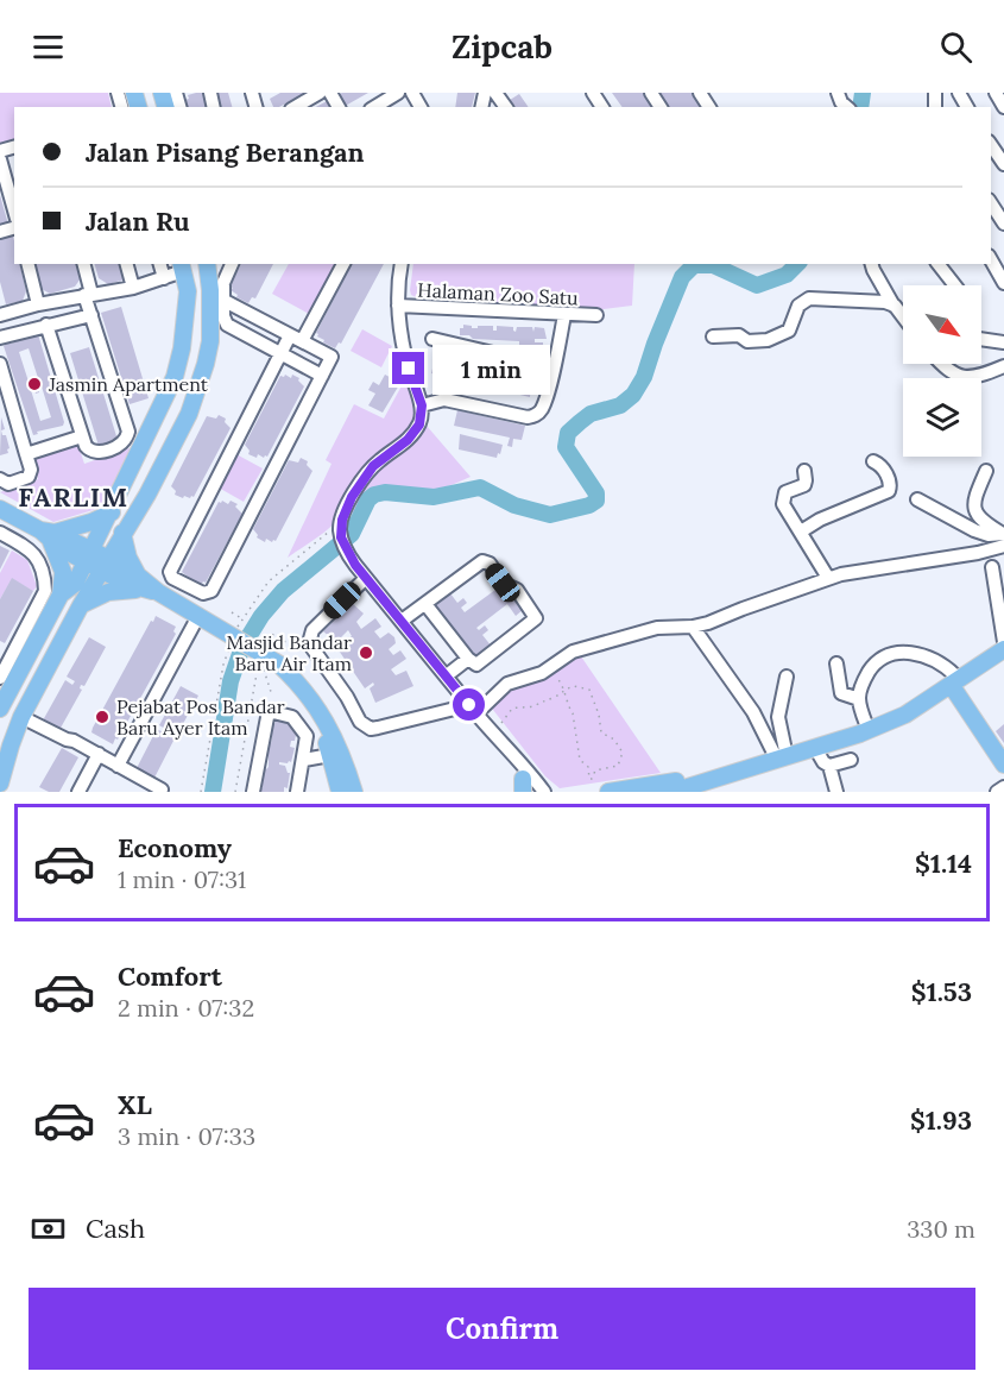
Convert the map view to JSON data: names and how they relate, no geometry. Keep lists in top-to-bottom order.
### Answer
{
  "streets": {
    "street": ["Halaman Zoo Satu"]
  },
  "districts": ["FARLIM"],
  "places": ["Jasmin Apartment", "Masjid Bandar Baru Air Itam", "Pejabat Pos Bandar Baru Ayer Itam"],
  "north": "bottom right",
  "page": {
    "header": "Zipcab",
    "banner": ["Jalan Pisang Berangan", "Jalan Ru"],
    "bubble": "1 min",
    "list": [
      {
        "name": "Economy",
        "note": "1 min · 07:31",
        "value": "$1.14"
      },
      {
        "name": "Comfort",
        "note": "2 min · 07:32",
        "value": "$1.53"
      },
      {
        "name": "XL",
        "note": "3 min · 07:33",
        "value": "$1.93"
      }
    ],
    "pay": ["Cash", "330 m"],
    "buttons": "Confirm"
  }
}
